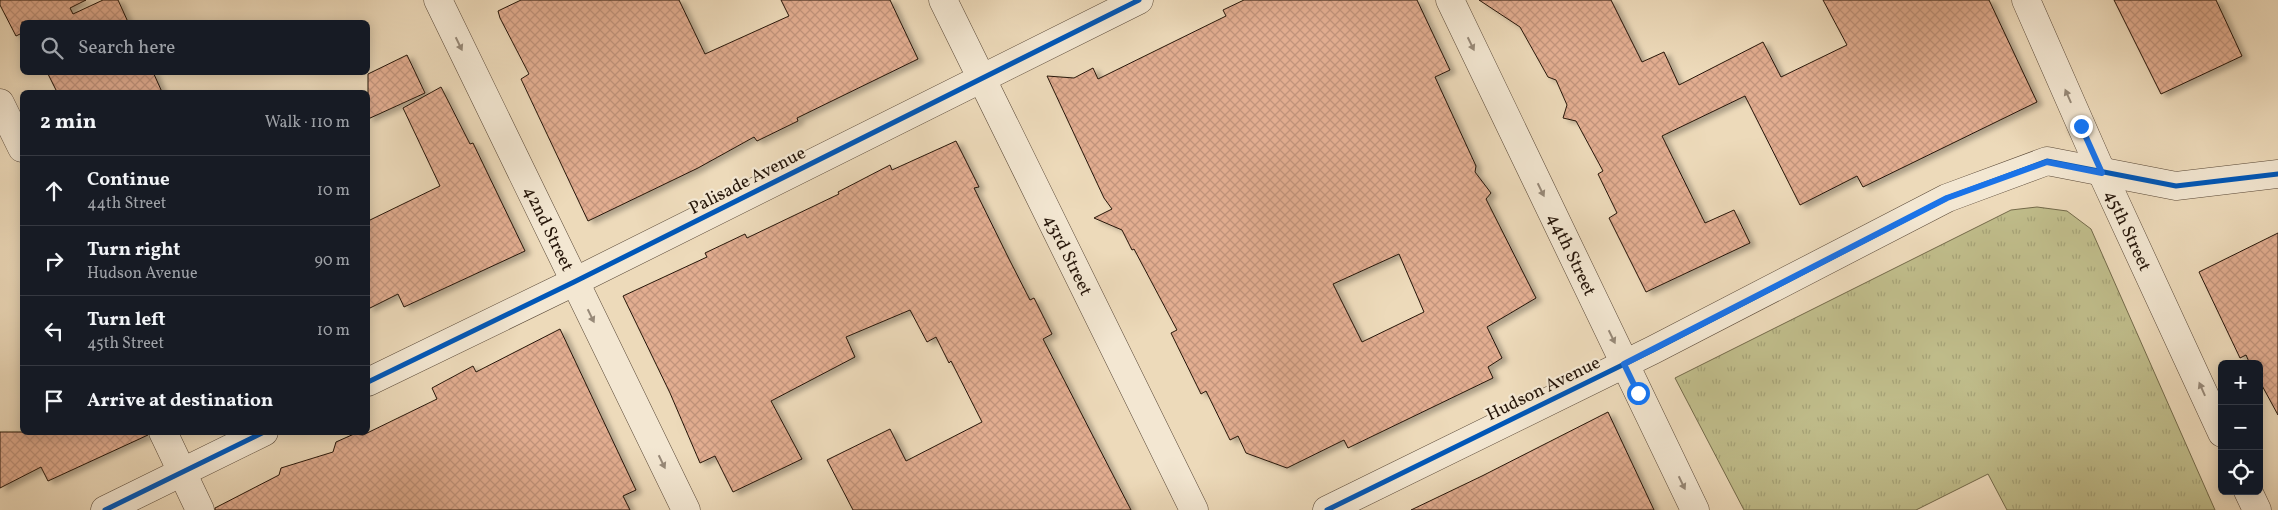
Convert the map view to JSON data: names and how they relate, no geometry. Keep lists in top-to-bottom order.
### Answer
{
  "streets": {
    "street": [
      "Palisade Avenue",
      "42nd Street",
      "45th Street",
      "43rd Street",
      "44th Street",
      "Hudson Avenue"
    ]
  },
  "crossings": [
    ["Palisade Avenue", "42nd Street"],
    ["Palisade Avenue", "43rd Street"],
    ["45th Street", "Hudson Avenue"],
    ["44th Street", "Hudson Avenue"]
  ],
  "one_way": ["42nd Street", "45th Street", "44th Street"],
  "page": {
    "search": "Search here",
    "heading": ["2 min", "Walk · 110 m"],
    "list": [
      ["Continue", "44th Street", "10 m"],
      ["Turn right", "Hudson Avenue", "90 m"],
      ["Turn left", "45th Street", "10 m"],
      "Arrive at destination"
    ],
    "map_buttons": ["+", "−"]
  }
}
